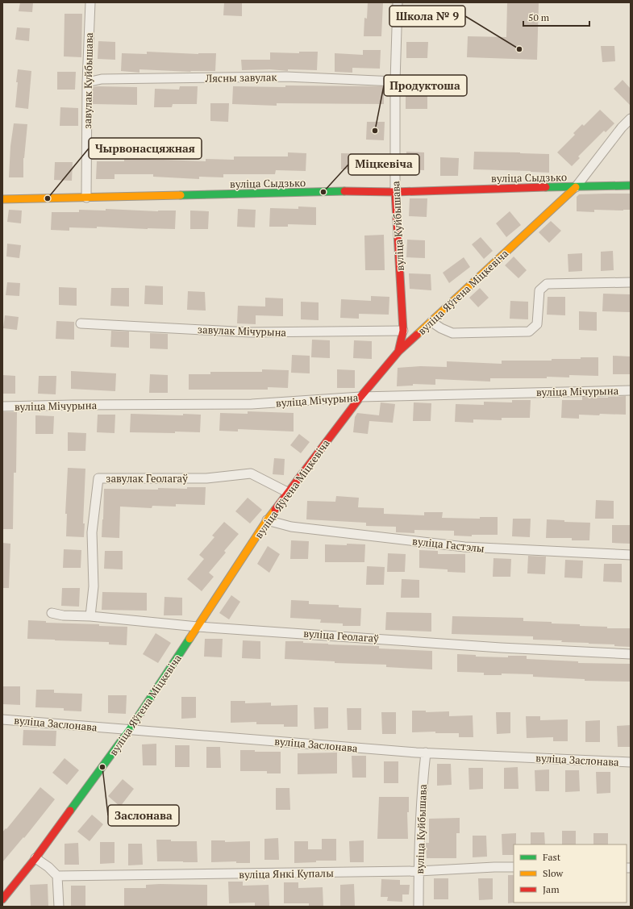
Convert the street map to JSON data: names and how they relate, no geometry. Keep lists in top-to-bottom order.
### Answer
{
  "streets": {
    "street": [
      "Лясны завулак",
      "завулак Куйбышава",
      "вуліца Сыдзько",
      "вуліца Куйбышава",
      "вуліца Яўгена Міцкевіча",
      "завулак Мічурына",
      "вуліца Мічурына",
      "завулак Геолагаў",
      "вуліца Гастэлы",
      "вуліца Геолагаў",
      "вуліца Заслонава",
      "вуліца Янкі Купалы"
    ]
  },
  "crossings": [
    ["Лясны завулак", "завулак Куйбышава"],
    ["Лясны завулак", "вуліца Куйбышава"],
    ["завулак Куйбышава", "вуліца Сыдзько"],
    ["вуліца Сыдзько", "вуліца Куйбышава"],
    ["вуліца Сыдзько", "вуліца Яўгена Міцкевіча"],
    ["вуліца Куйбышава", "вуліца Яўгена Міцкевіча"],
    ["вуліца Куйбышава", "завулак Мічурына"],
    ["вуліца Куйбышава", "вуліца Заслонава"],
    ["вуліца Куйбышава", "вуліца Янкі Купалы"],
    ["вуліца Яўгена Міцкевіча", "вуліца Мічурына"],
    ["вуліца Яўгена Міцкевіча", "завулак Геолагаў"],
    ["вуліца Яўгена Міцкевіча", "вуліца Гастэлы"],
    ["вуліца Яўгена Міцкевіча", "вуліца Геолагаў"],
    ["вуліца Яўгена Міцкевіча", "вуліца Заслонава"],
    ["завулак Геолагаў", "вуліца Геолагаў"]
  ],
  "places": [
    "Школа № 9",
    "Продуктоша",
    "Міцкевіча",
    "Чырвонасцяжная",
    "Заслонава"
  ],
  "legend": ["Fast", "Slow", "Jam"],
  "scale_bar": "50 m"
}
